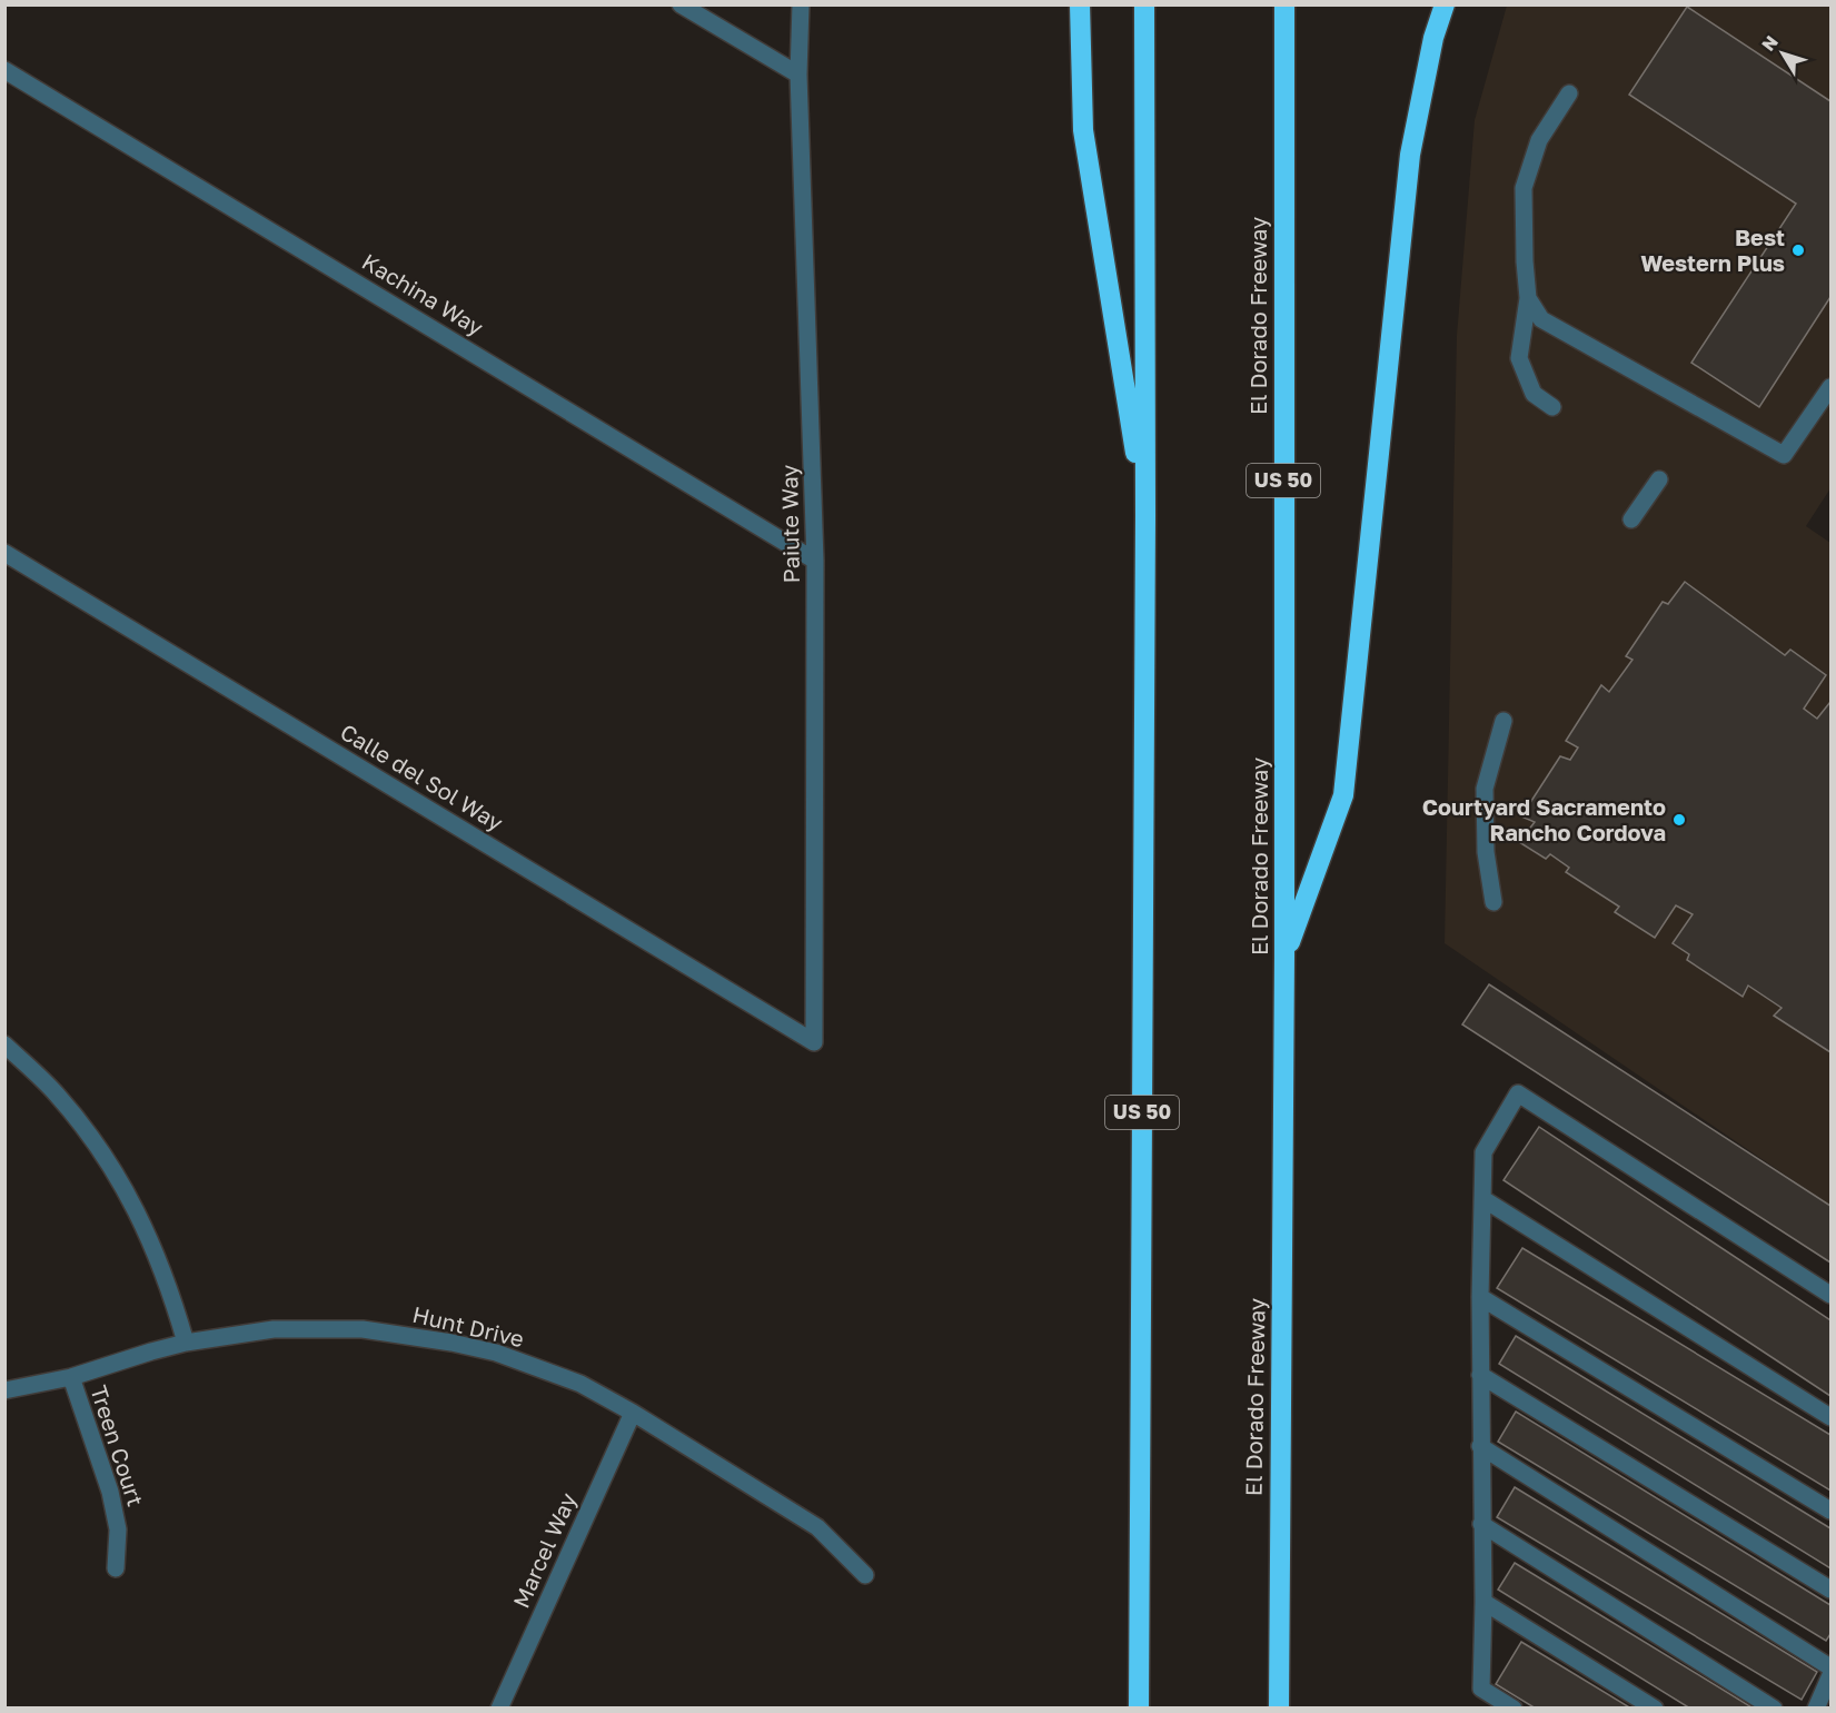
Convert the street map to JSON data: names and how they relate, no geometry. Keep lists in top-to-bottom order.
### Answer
{
  "streets": {
    "highway": ["El Dorado Freeway", "US 50"],
    "street": [
      "Kachina Way",
      "Paiute Way",
      "Calle del Sol Way",
      "Hunt Drive",
      "Treen Court",
      "Marcel Way"
    ]
  },
  "crossings": [
    ["Kachina Way", "Paiute Way"],
    ["Paiute Way", "Calle del Sol Way"],
    ["Hunt Drive", "Treen Court"],
    ["Hunt Drive", "Marcel Way"]
  ],
  "places": ["Best Western Plus", "Courtyard Sacramento Rancho Cordova"],
  "north": "top left"
}
